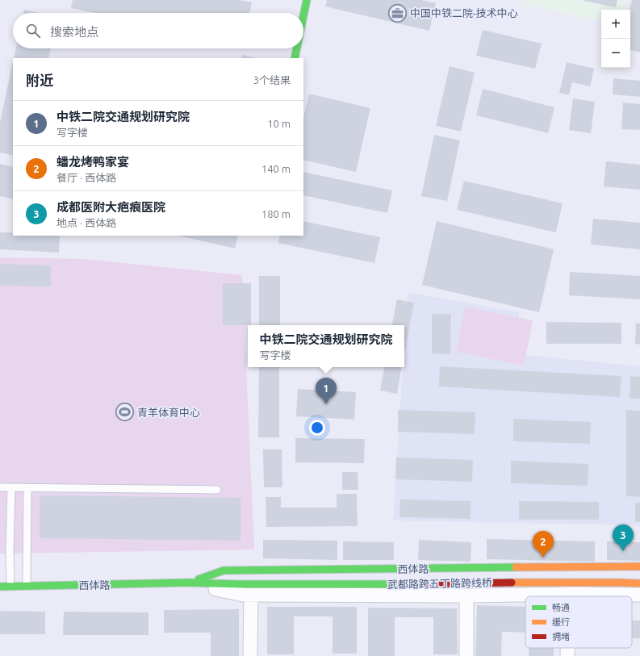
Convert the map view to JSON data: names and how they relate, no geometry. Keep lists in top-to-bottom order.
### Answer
{
  "streets": {
    "street": ["西体路", "武都路跨五丁路跨线桥"]
  },
  "crossings": [
    ["西体路", "武都路跨五丁路跨线桥"]
  ],
  "places": {
    "office": ["中国中铁二院-技术中心"],
    "sports": ["青羊体育中心"]
  },
  "legend": ["畅通", "缓行", "拥堵"],
  "page": {
    "map_buttons": ["+", "−"],
    "search": "搜索地点",
    "heading": ["附近", "3个结果"],
    "list": [
      {
        "mark": "1",
        "name": "中铁二院交通规划研究院",
        "note": "写字楼",
        "value": "10 m"
      },
      {
        "mark": "2",
        "name": "蟠龙烤鸭家宴",
        "note": "餐厅 · 西体路",
        "value": "140 m"
      },
      {
        "mark": "3",
        "name": "成都医附大疤痕医院",
        "note": "地点 · 西体路",
        "value": "180 m"
      }
    ],
    "popup": ["中铁二院交通规划研究院", "写字楼"],
    "pins": ["1", "3", "2"]
  }
}
